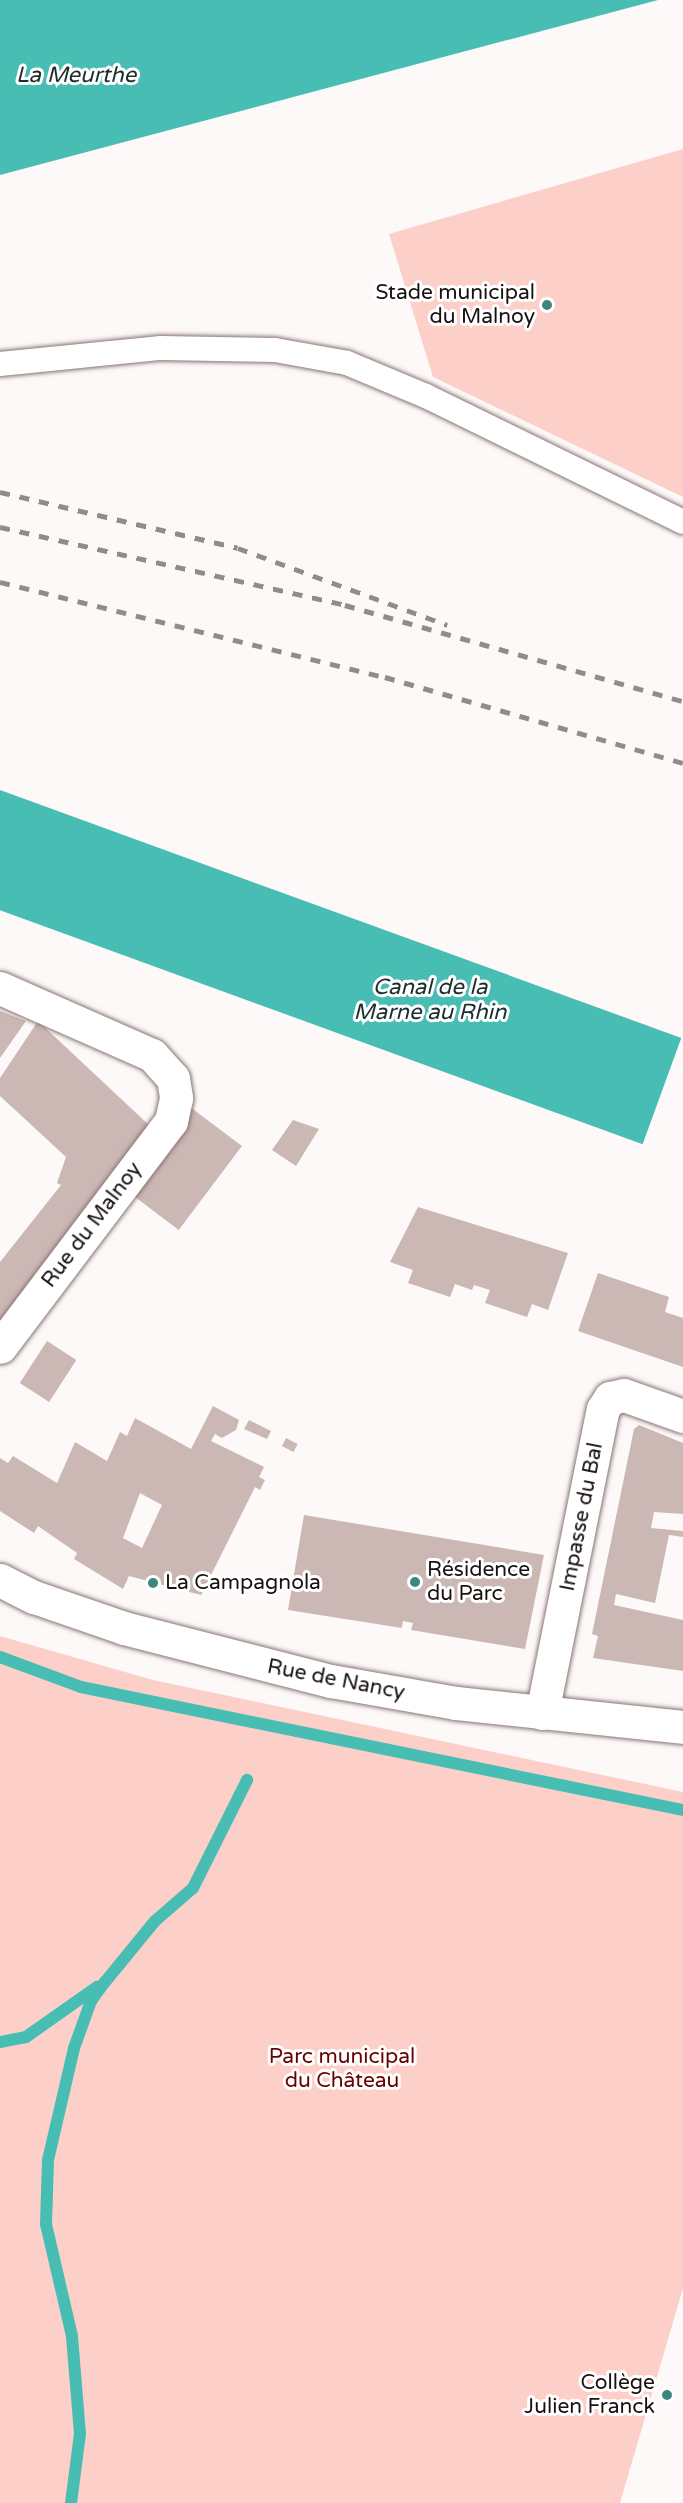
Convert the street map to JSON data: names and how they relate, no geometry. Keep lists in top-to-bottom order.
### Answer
{
  "streets": {
    "street": ["Rue du Malnoy", "Impasse du Bal", "Rue de Nancy"]
  },
  "crossings": [
    ["Impasse du Bal", "Rue de Nancy"]
  ],
  "water": ["La Meurthe", "Canal de la Marne au Rhin"],
  "parks": ["Parc municipal du Château"],
  "places": [
    "Stade municipal du Malnoy",
    "Résidence du Parc",
    "La Campagnola",
    "Collège Julien Franck"
  ]
}
